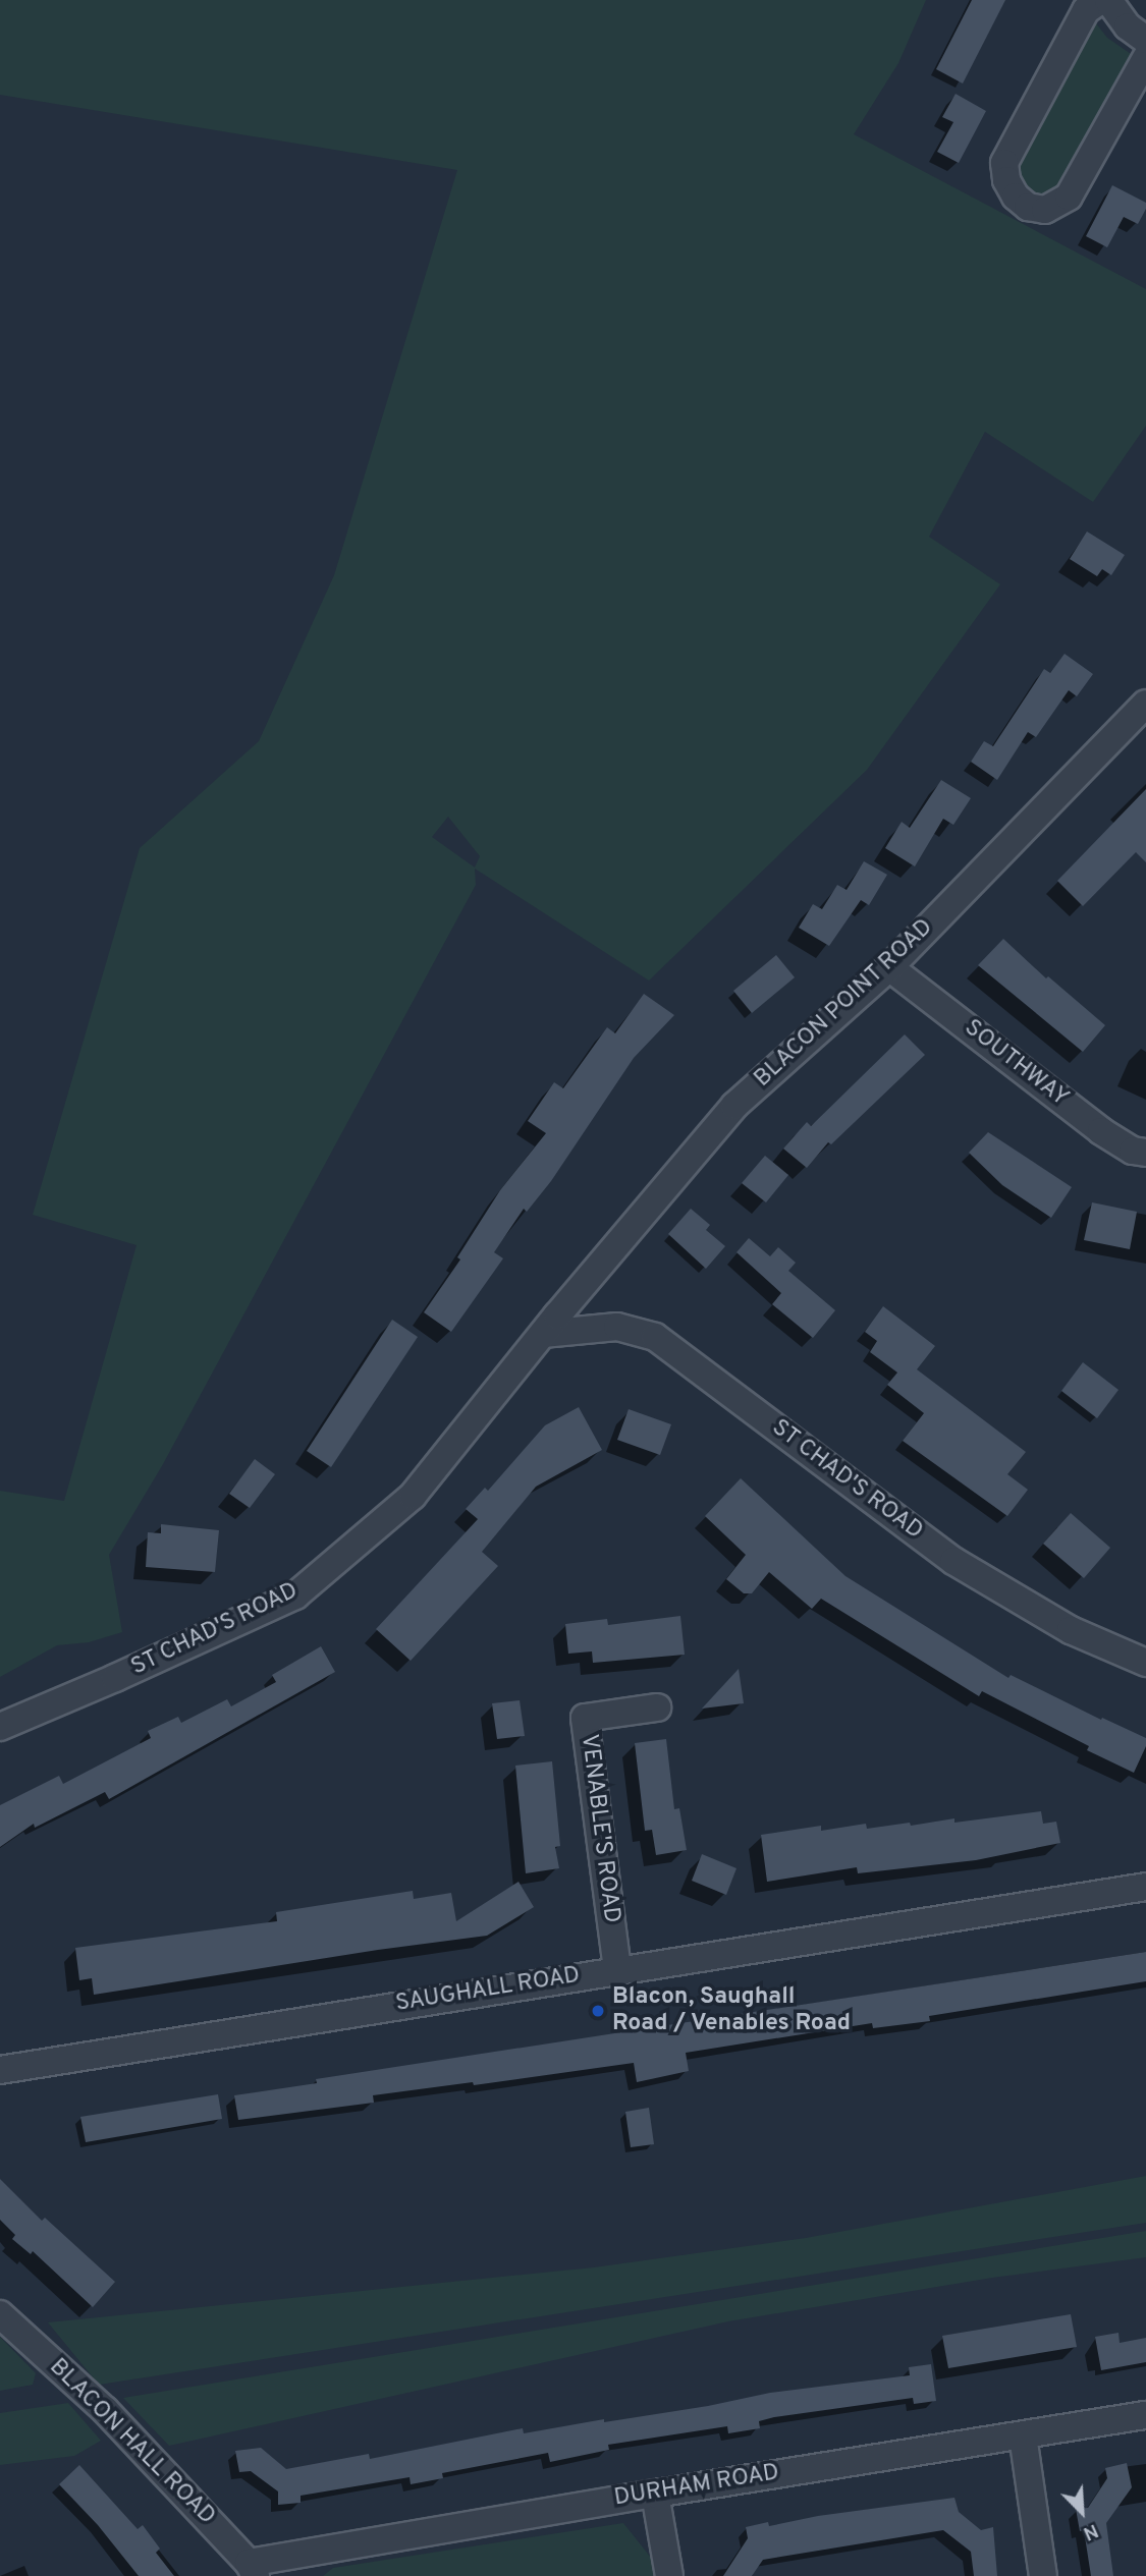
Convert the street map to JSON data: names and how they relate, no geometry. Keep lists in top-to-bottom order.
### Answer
{
  "streets": {
    "street": [
      "BLACON POINT ROAD",
      "SOUTHWAY",
      "ST CHAD'S ROAD",
      "VENABLE'S ROAD",
      "SAUGHALL ROAD",
      "BLACON HALL ROAD",
      "DURHAM ROAD"
    ]
  },
  "crossings": [
    ["BLACON POINT ROAD", "SOUTHWAY"],
    ["BLACON POINT ROAD", "ST CHAD'S ROAD"],
    ["VENABLE'S ROAD", "SAUGHALL ROAD"],
    ["BLACON HALL ROAD", "DURHAM ROAD"]
  ],
  "places": ["Blacon, Saughall Road / Venables Road"],
  "north": "bottom right"
}
